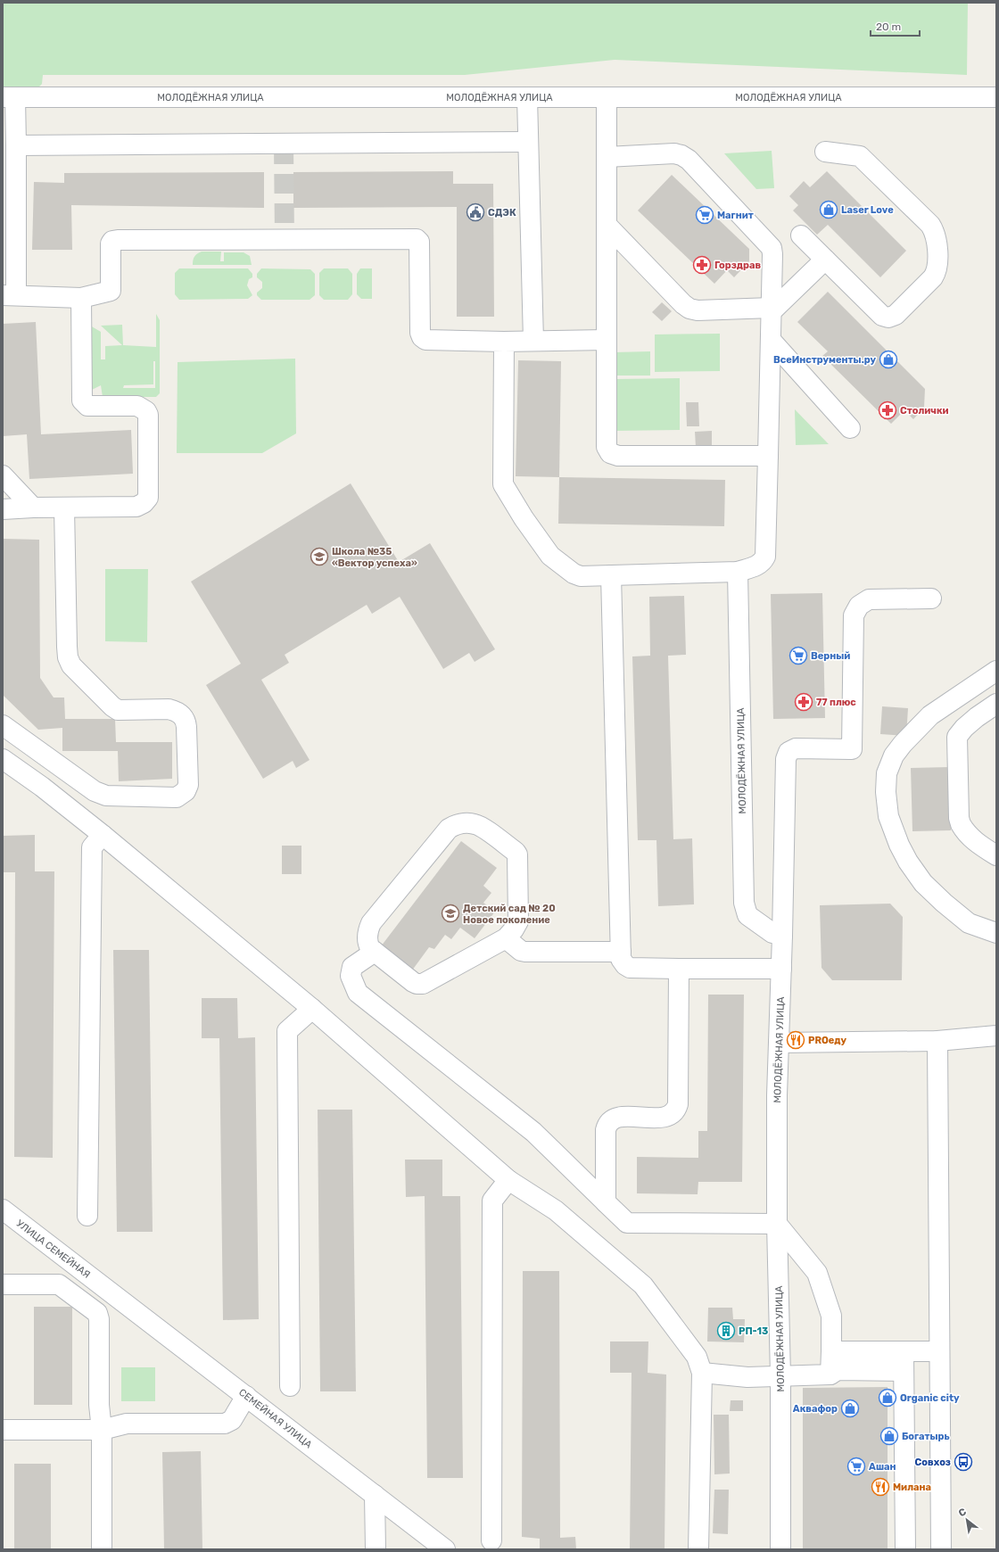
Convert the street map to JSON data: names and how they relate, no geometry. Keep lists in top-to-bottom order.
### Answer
{
  "streets": {
    "street": ["МОЛОДЁЖНАЯ УЛИЦА", "УЛИЦА СЕМЕЙНАЯ", "СЕМЕЙНАЯ УЛИЦА"]
  },
  "crossings": [
    ["УЛИЦА СЕМЕЙНАЯ", "СЕМЕЙНАЯ УЛИЦА"]
  ],
  "places": {
    "shop": [
      "Laser Love",
      "ВсеИнструменты.ру",
      "Organic city",
      "Аквафор",
      "Богатырь"
    ],
    "public building": ["СДЭК"],
    "supermarket": ["Магнит", "Верный", "Ашан"],
    "pharmacy": ["Горздрав", "Столички", "77 плюс"],
    "school or university": ["Школа №35 «Вектор успеха»", "Детский сад № 20 Новое поколение"],
    "restaurant": ["PROеду", "Милана"],
    "building": ["РП-13"],
    "bus stop": ["Совхоз"]
  },
  "scale_bar": "20 m",
  "north": "top left"
}
